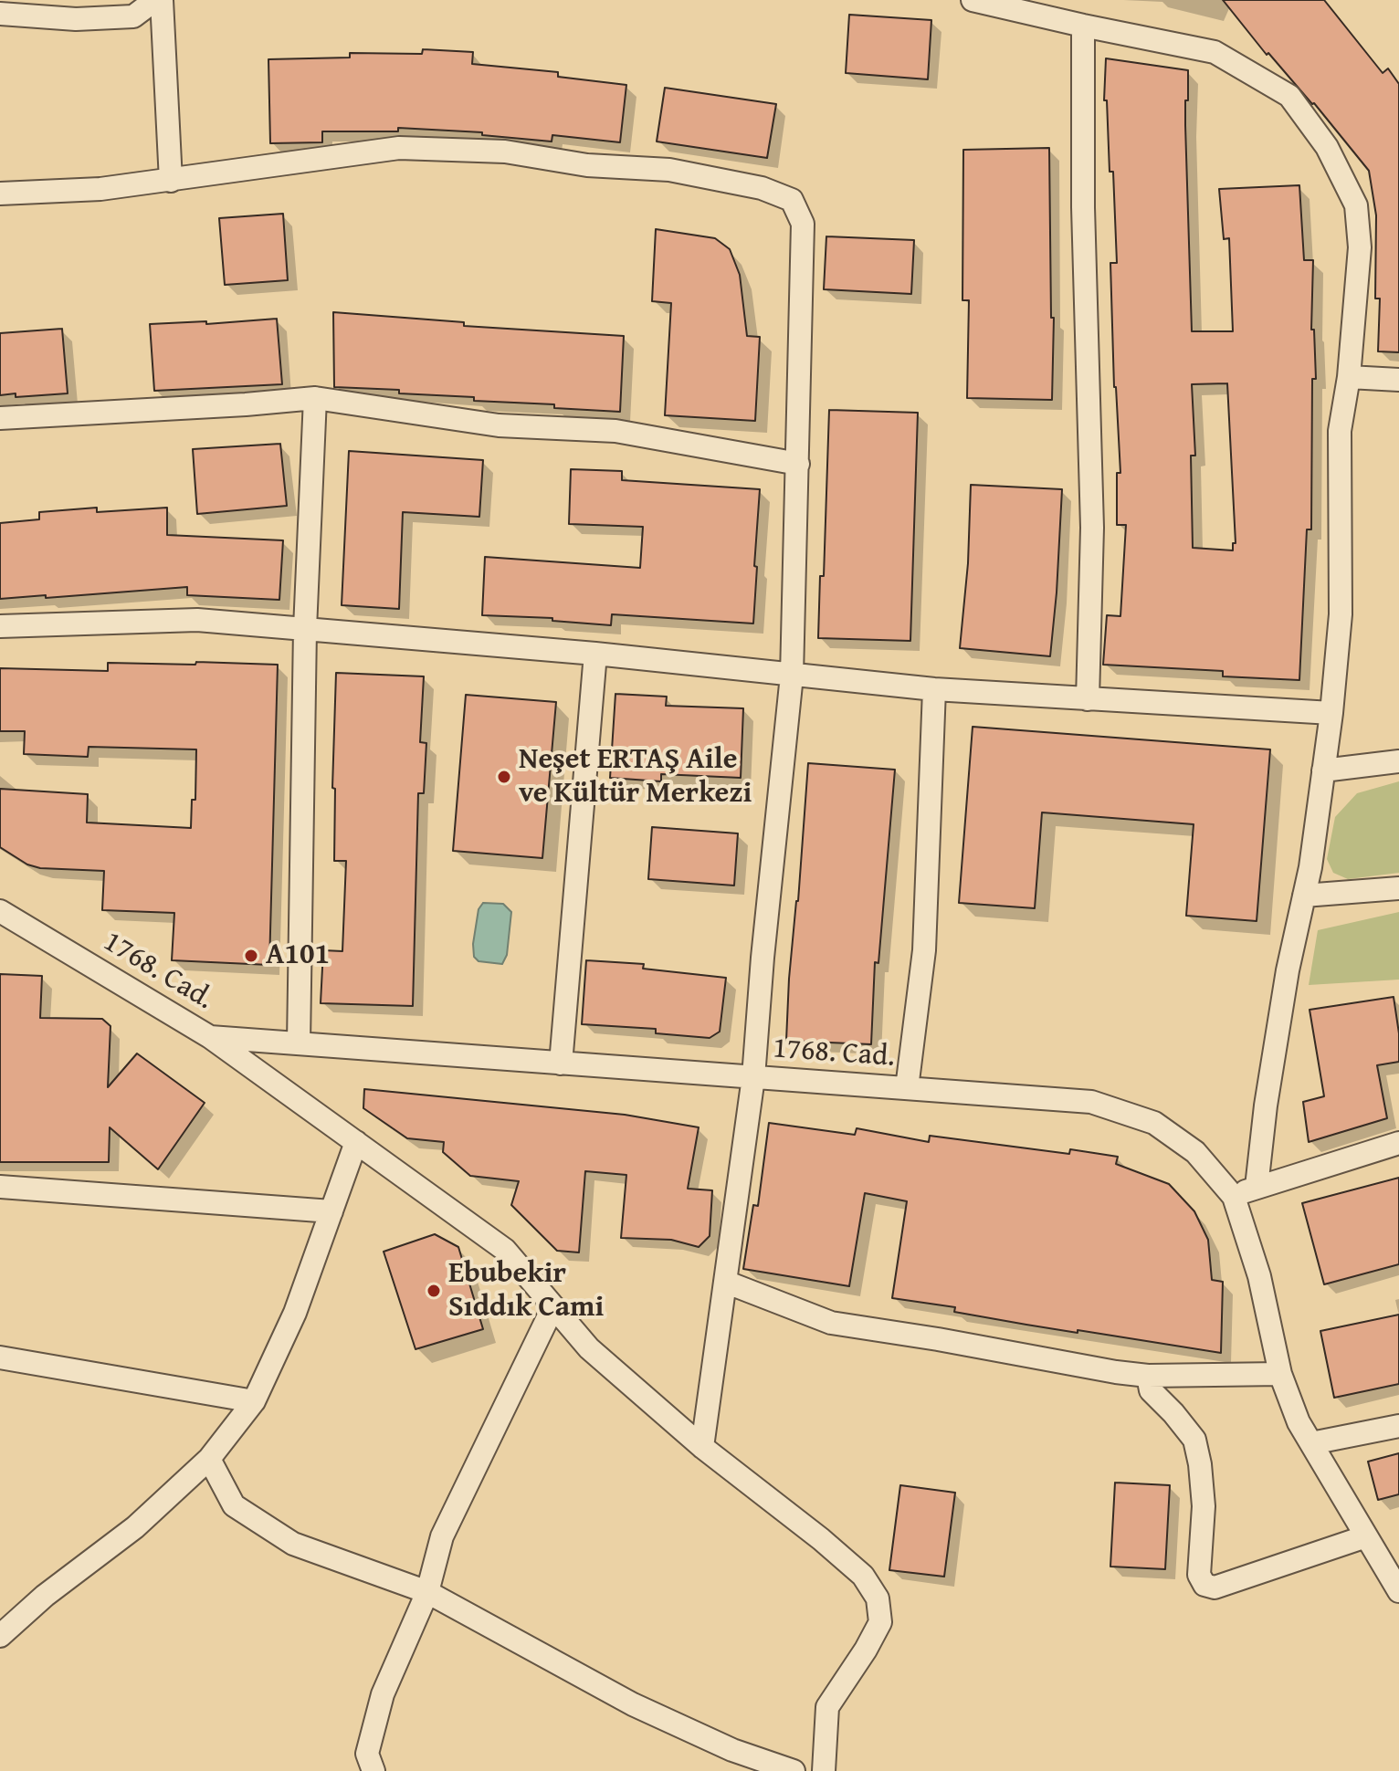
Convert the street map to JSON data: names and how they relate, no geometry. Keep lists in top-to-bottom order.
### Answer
{
  "streets": {
    "street": ["1768. Cad."]
  },
  "places": ["Neşet ERTAŞ Aile ve Kültür Merkezi", "A101", "Ebubekir Sıddık Cami"]
}
